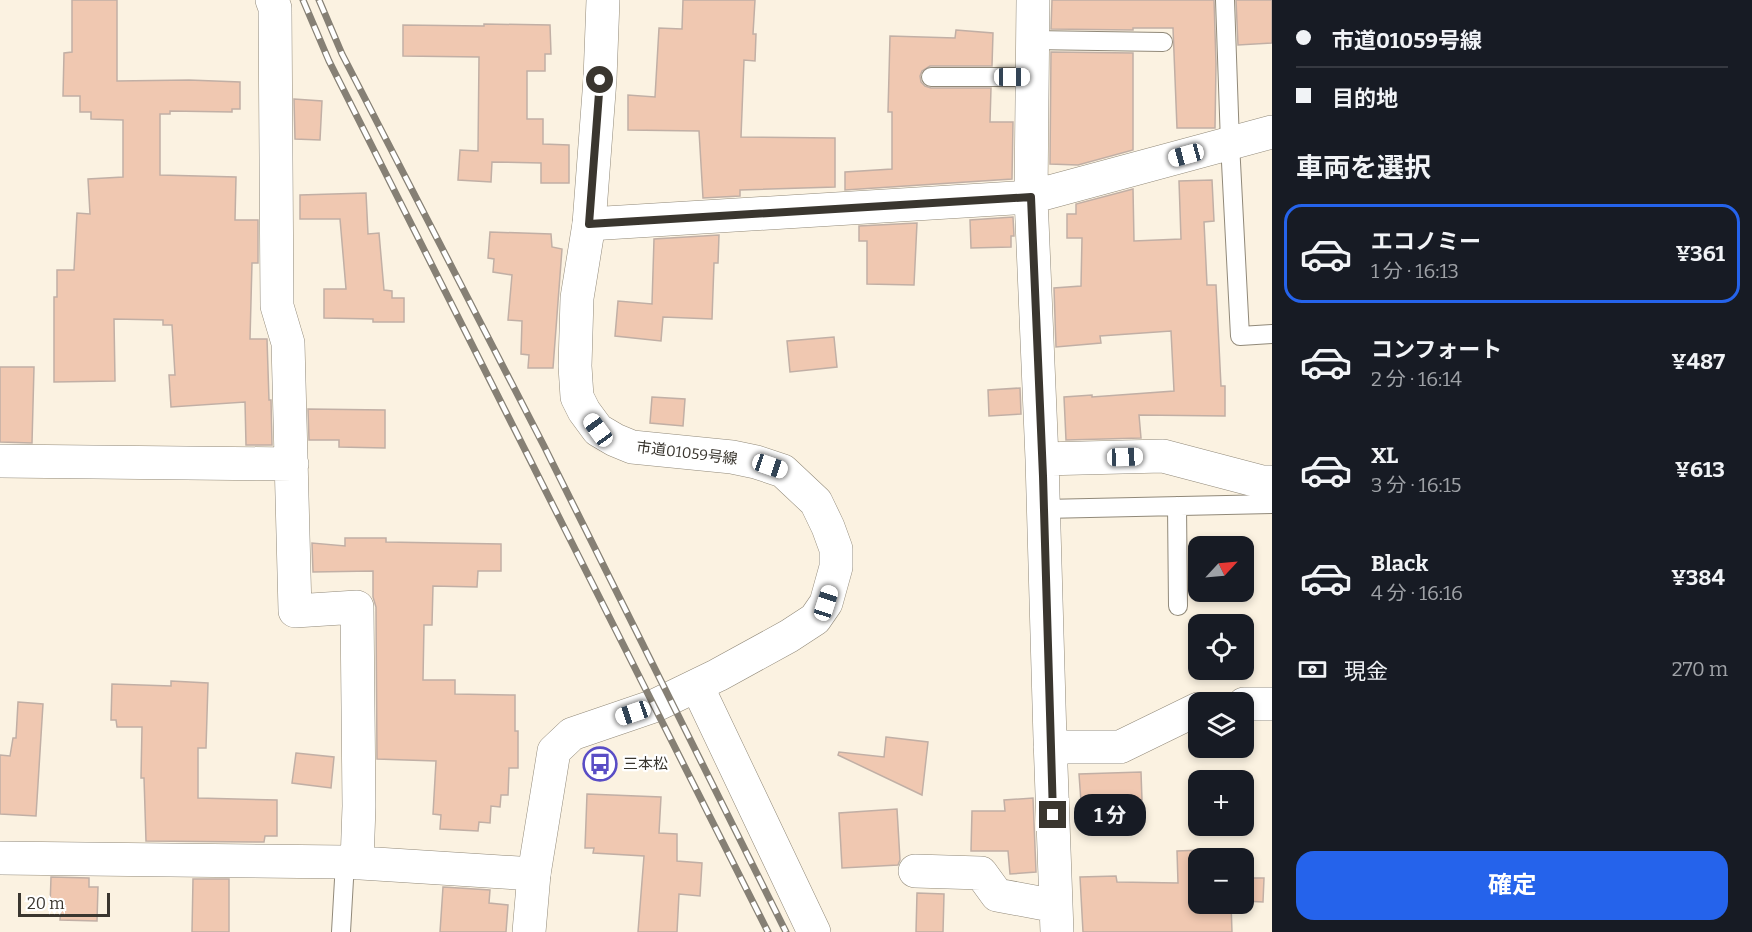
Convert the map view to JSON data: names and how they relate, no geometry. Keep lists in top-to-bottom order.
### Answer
{
  "streets": {
    "street": ["市道01059号線"]
  },
  "places": {
    "bus stop": ["三本松"]
  },
  "scale_bar": "20 m",
  "north": "top right",
  "page": {
    "banner": ["市道01059号線", "目的地"],
    "heading": "車両を選択",
    "list": [
      {
        "name": "エコノミー",
        "note": "1 分 · 16:13",
        "value": "¥361"
      },
      {
        "name": "コンフォート",
        "note": "2 分 · 16:14",
        "value": "¥487"
      },
      {
        "name": "XL",
        "note": "3 分 · 16:15",
        "value": "¥613"
      },
      {
        "name": "Black",
        "note": "4 分 · 16:16",
        "value": "¥384"
      }
    ],
    "map_buttons": ["+", "−"],
    "pay": ["現金", "270 m"],
    "bubble": "1 分",
    "buttons": "確定",
    "scale": "20 m"
  }
}
